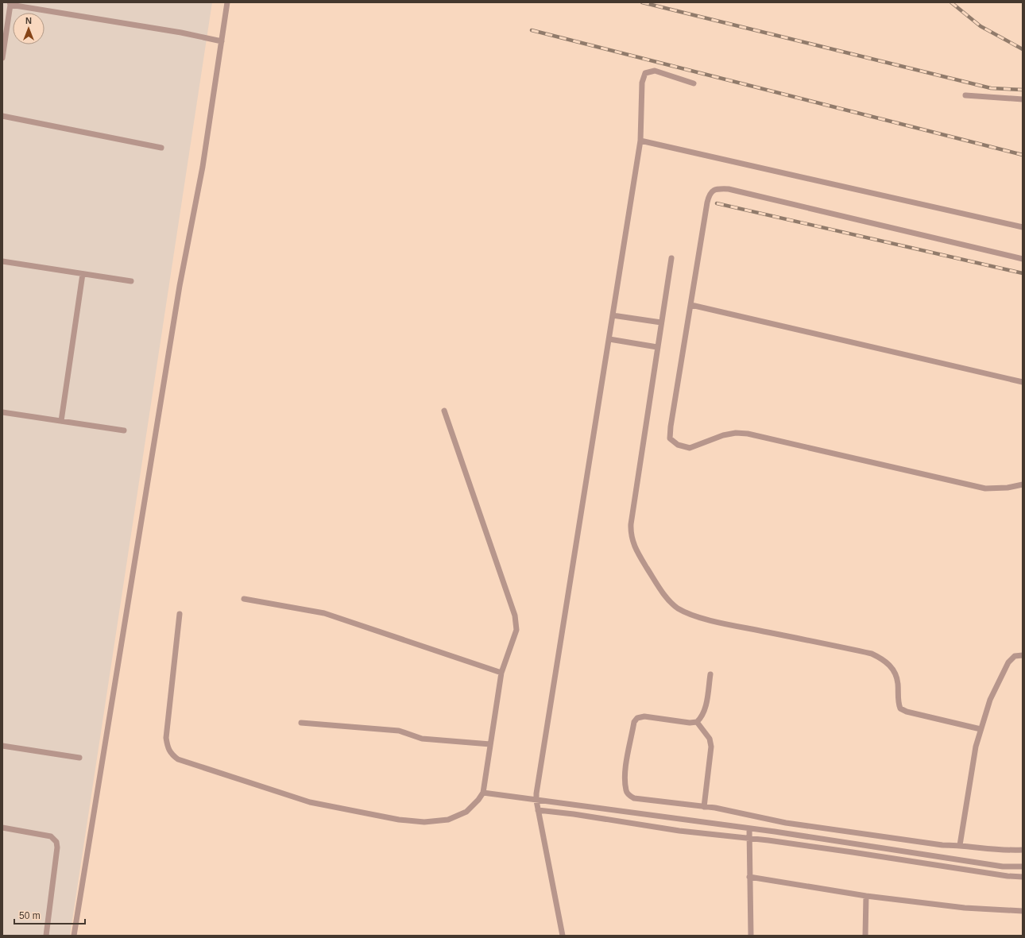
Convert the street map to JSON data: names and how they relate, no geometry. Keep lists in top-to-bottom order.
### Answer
{
  "scale_bar": "50 m",
  "north": "top"
}
